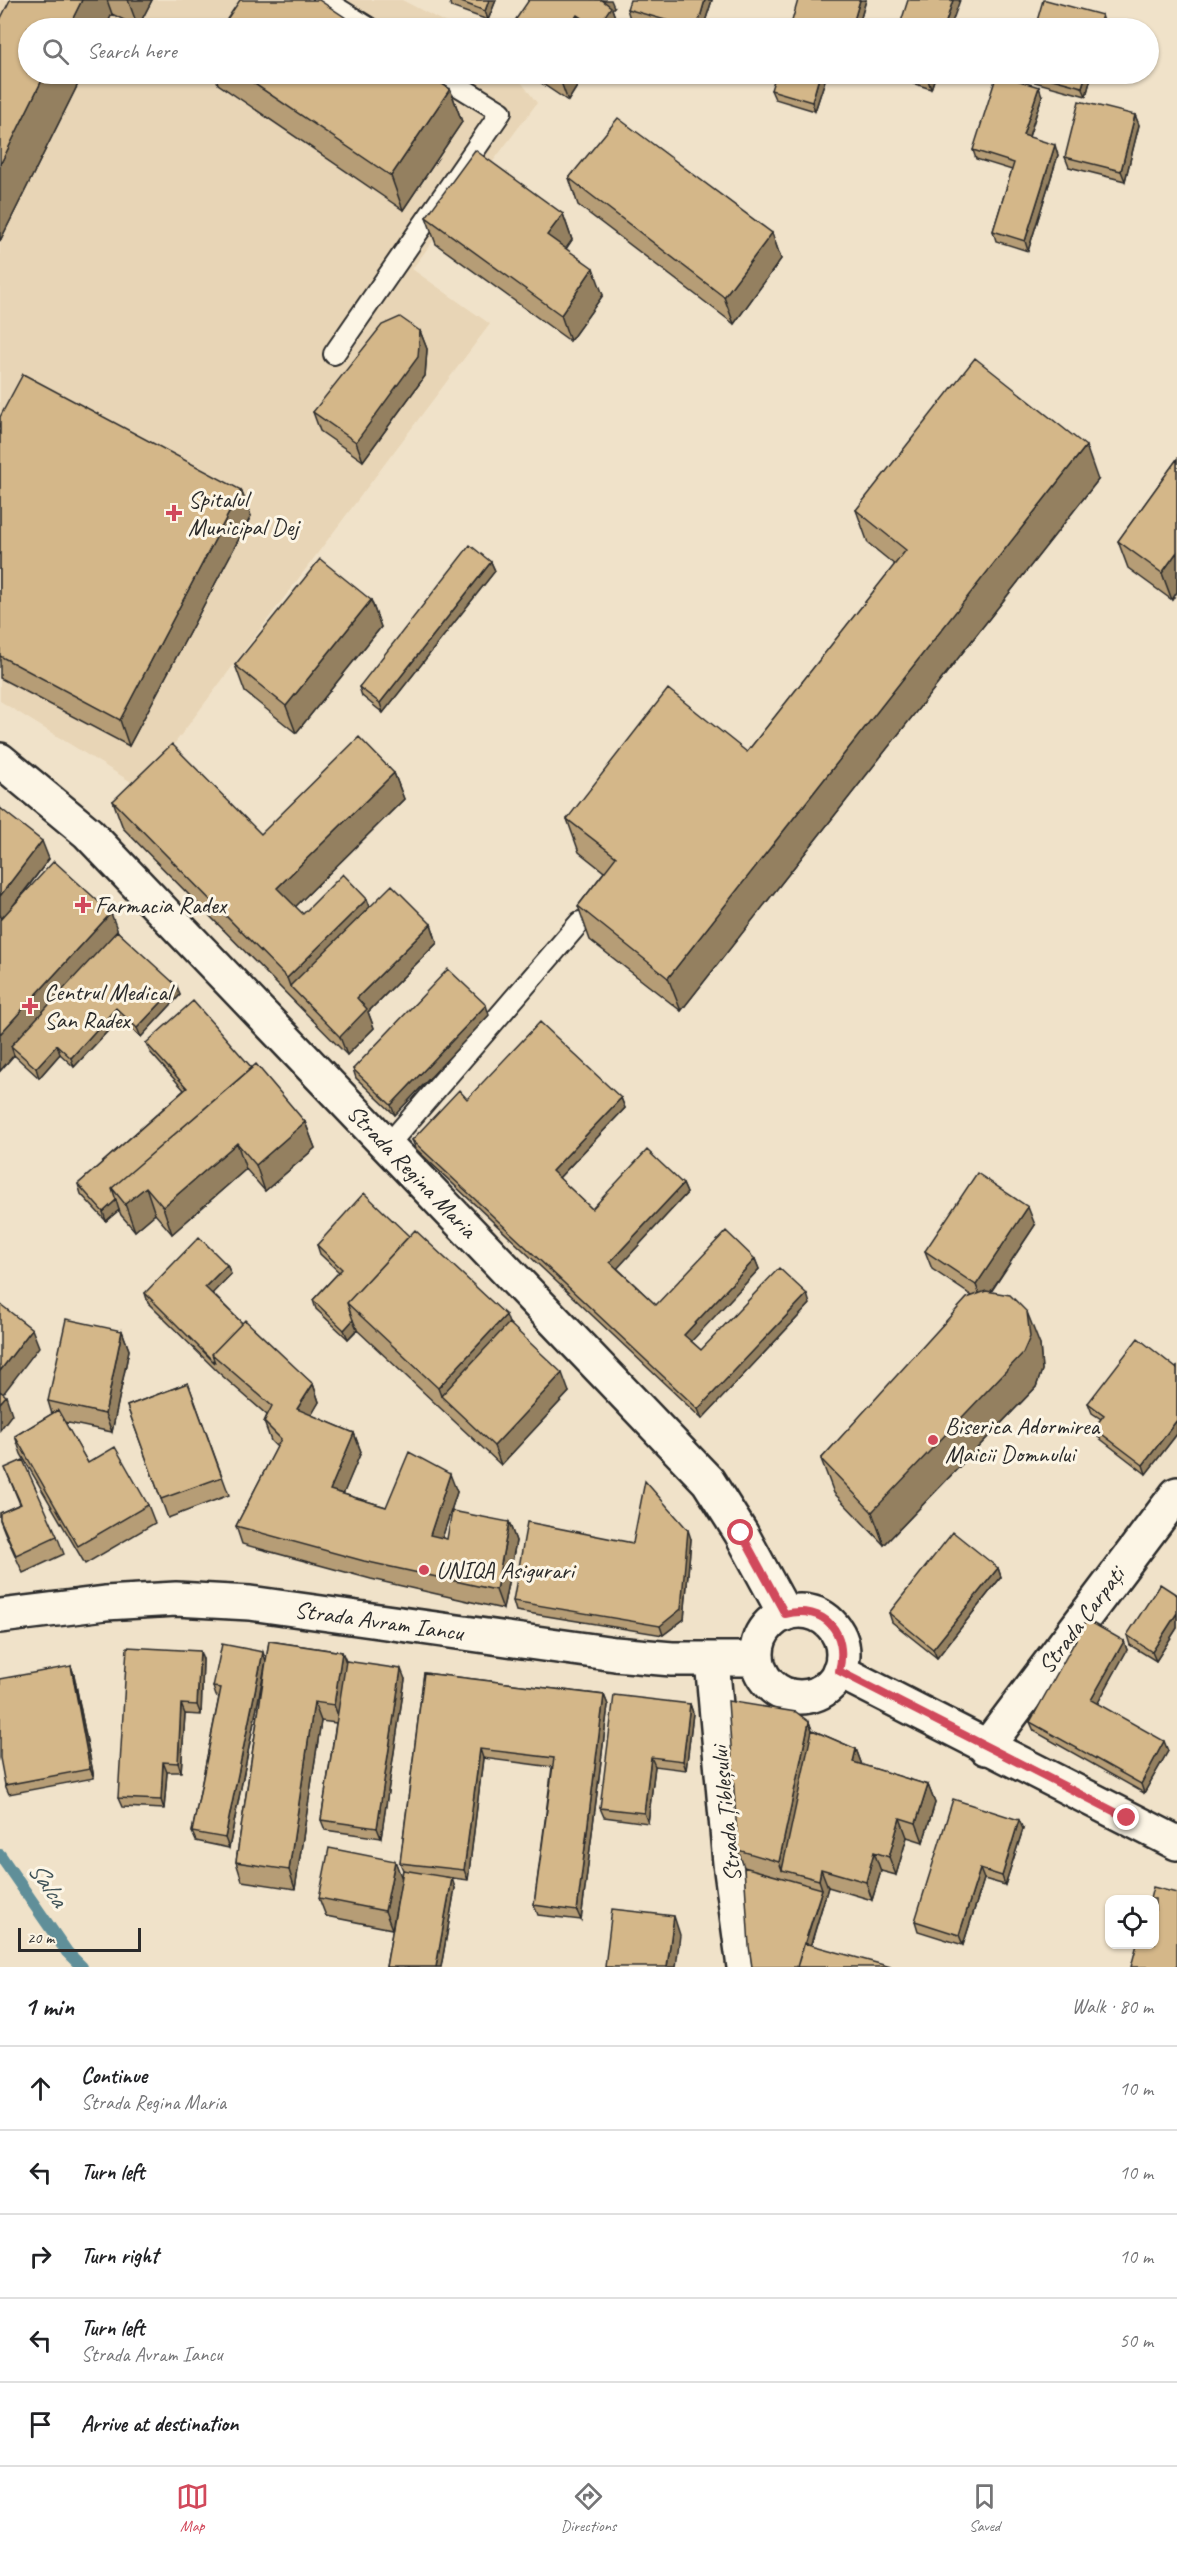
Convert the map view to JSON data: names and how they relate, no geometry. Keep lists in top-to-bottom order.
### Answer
{
  "streets": {
    "street": [
      "Strada Regina Maria",
      "Strada Carpați",
      "Strada Avram Iancu",
      "Strada Țibleșului"
    ]
  },
  "crossings": [
    ["Strada Regina Maria", "Strada Avram Iancu"],
    ["Strada Avram Iancu", "Strada Țibleșului"]
  ],
  "water": ["Salca"],
  "places": {
    "health": ["Spitalul Municipal Dej", "Farmacia Radex", "Centrul Medical San Radex"],
    "other": ["Biserica Adormirea Maicii Domnului", "UNIQA Asigurari"]
  },
  "scale_bar": "20 m",
  "page": {
    "search": "Search here",
    "scale": "20 m",
    "heading": ["1 min", "Walk · 80 m"],
    "list": [
      ["Continue", "Strada Regina Maria", "10 m"],
      ["Turn left", "10 m"],
      ["Turn right", "10 m"],
      ["Turn left", "Strada Avram Iancu", "50 m"],
      "Arrive at destination"
    ],
    "nav": ["Map", "Directions", "Saved"]
  }
}
